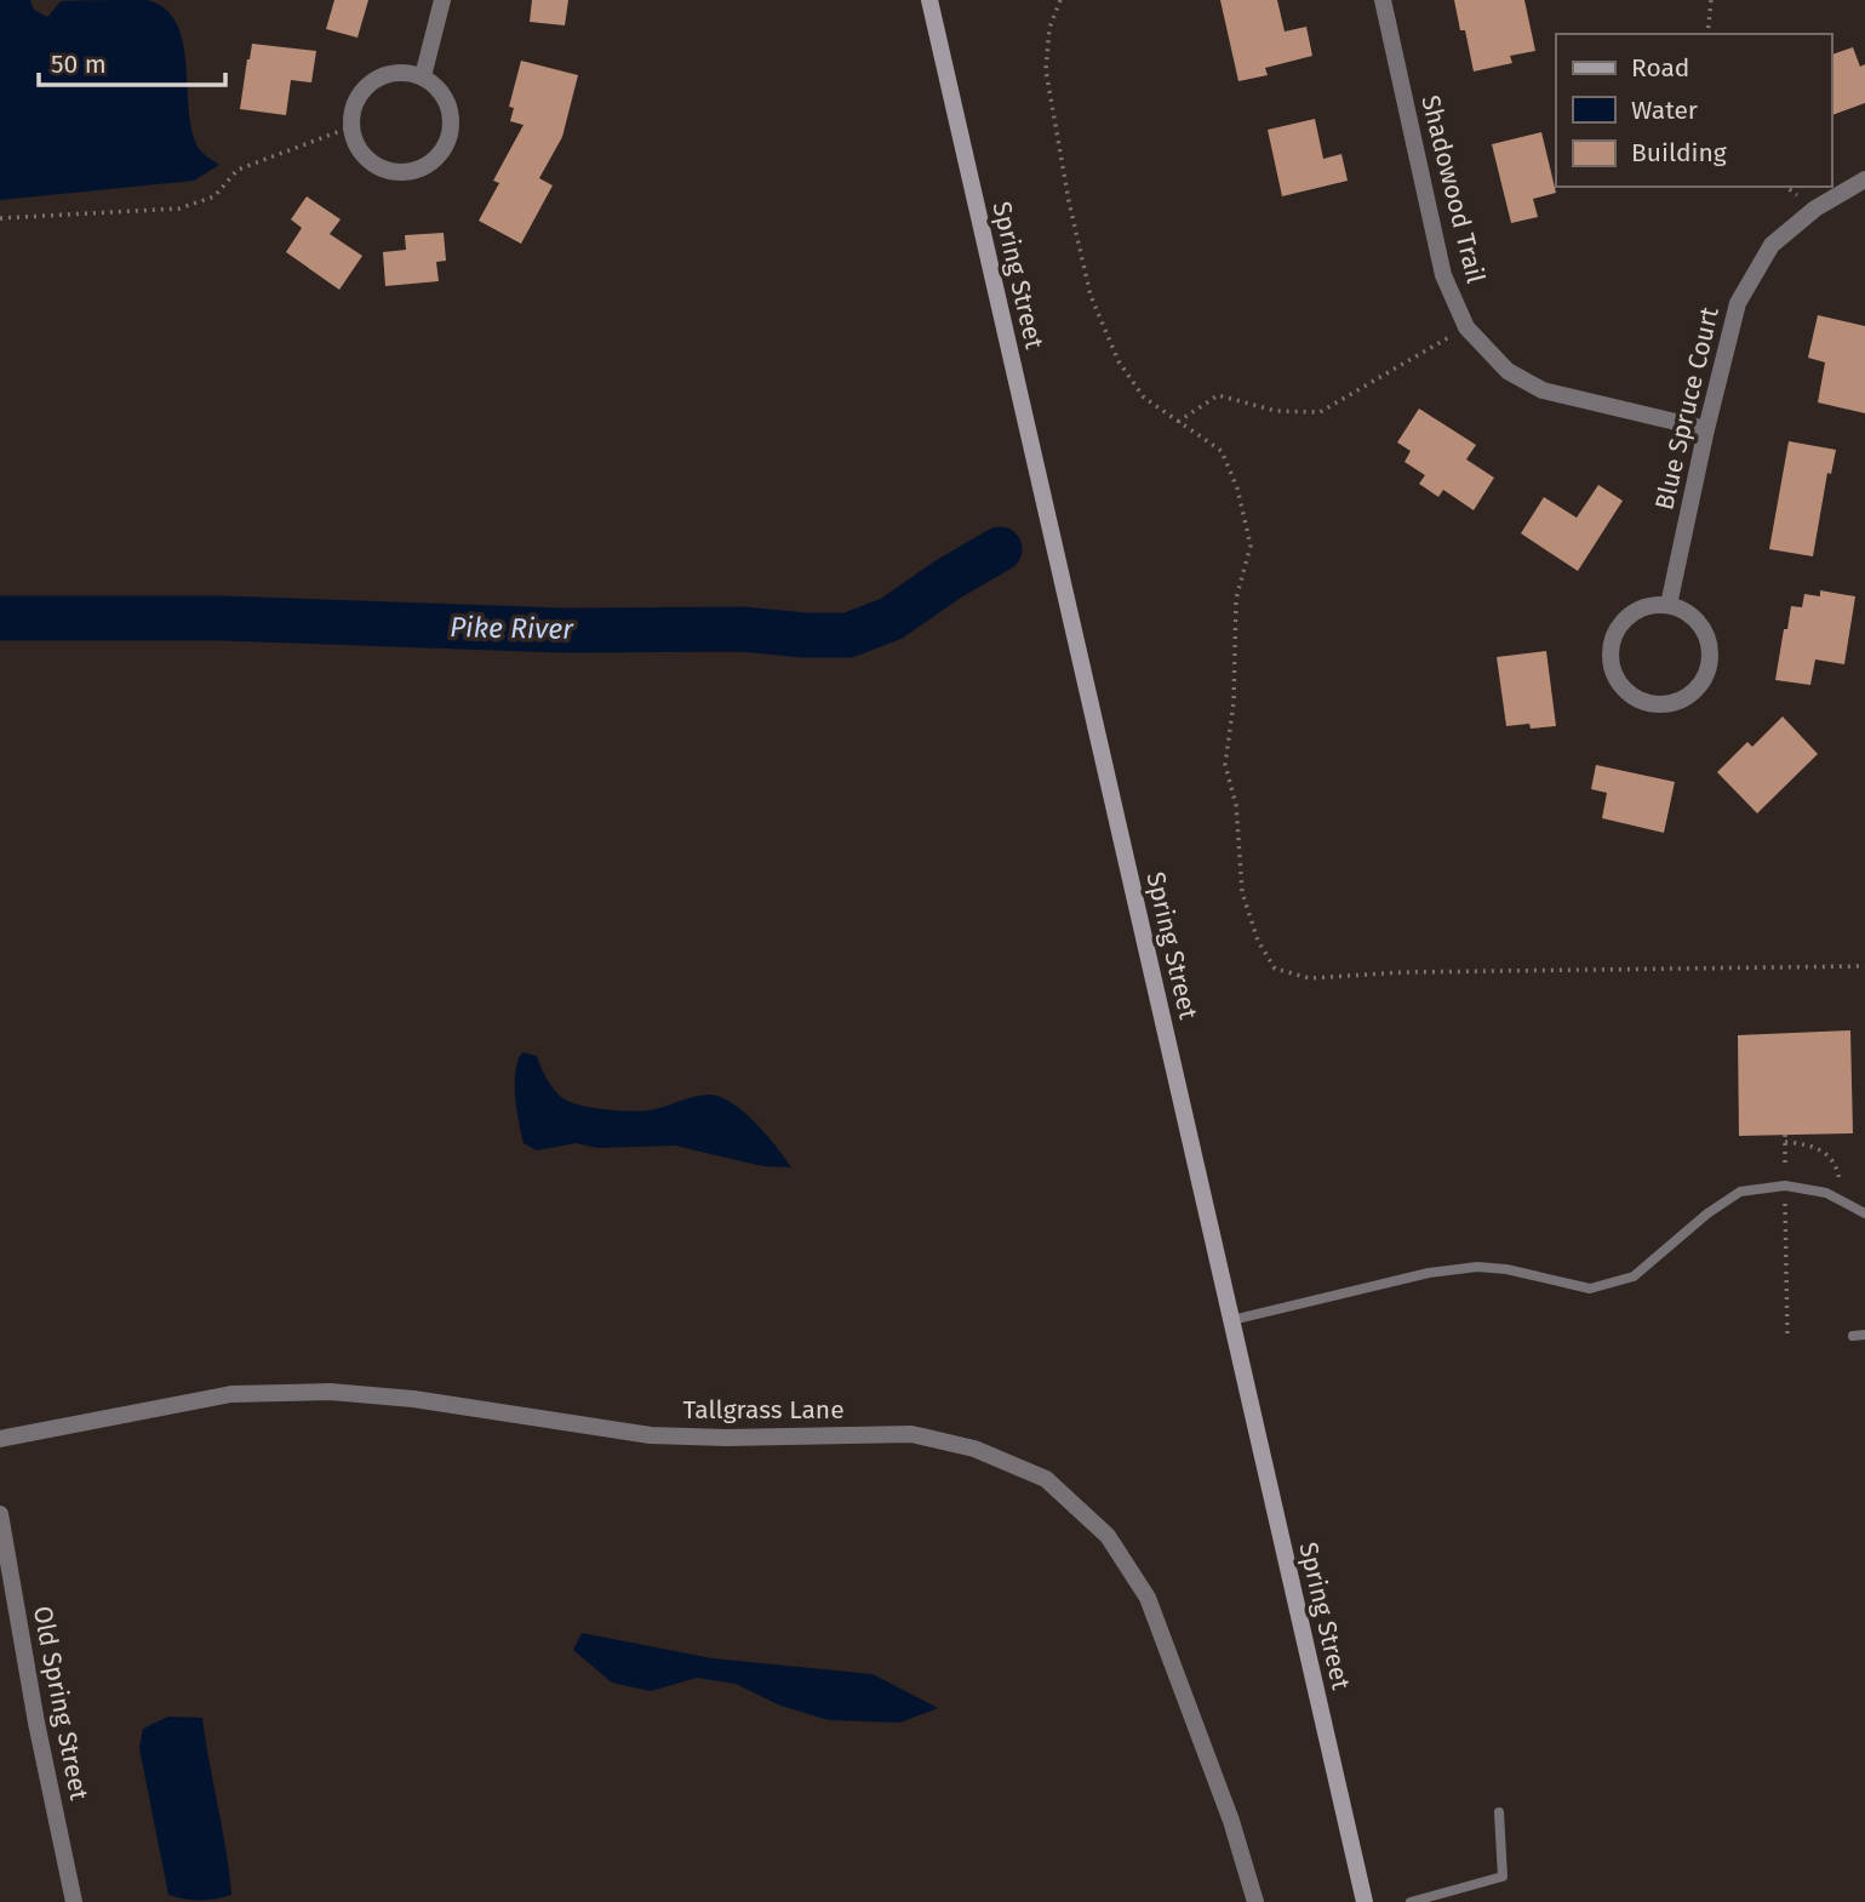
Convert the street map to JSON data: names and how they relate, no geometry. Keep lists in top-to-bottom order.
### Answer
{
  "streets": {
    "main road": ["Spring Street"],
    "street": [
      "Shadowood Trail",
      "Blue Spruce Court",
      "Tallgrass Lane",
      "Old Spring Street"
    ]
  },
  "crossings": [
    ["Shadowood Trail", "Blue Spruce Court"]
  ],
  "water": ["Pike River"],
  "legend": ["Road", "Water", "Building"],
  "scale_bar": "50 m"
}
